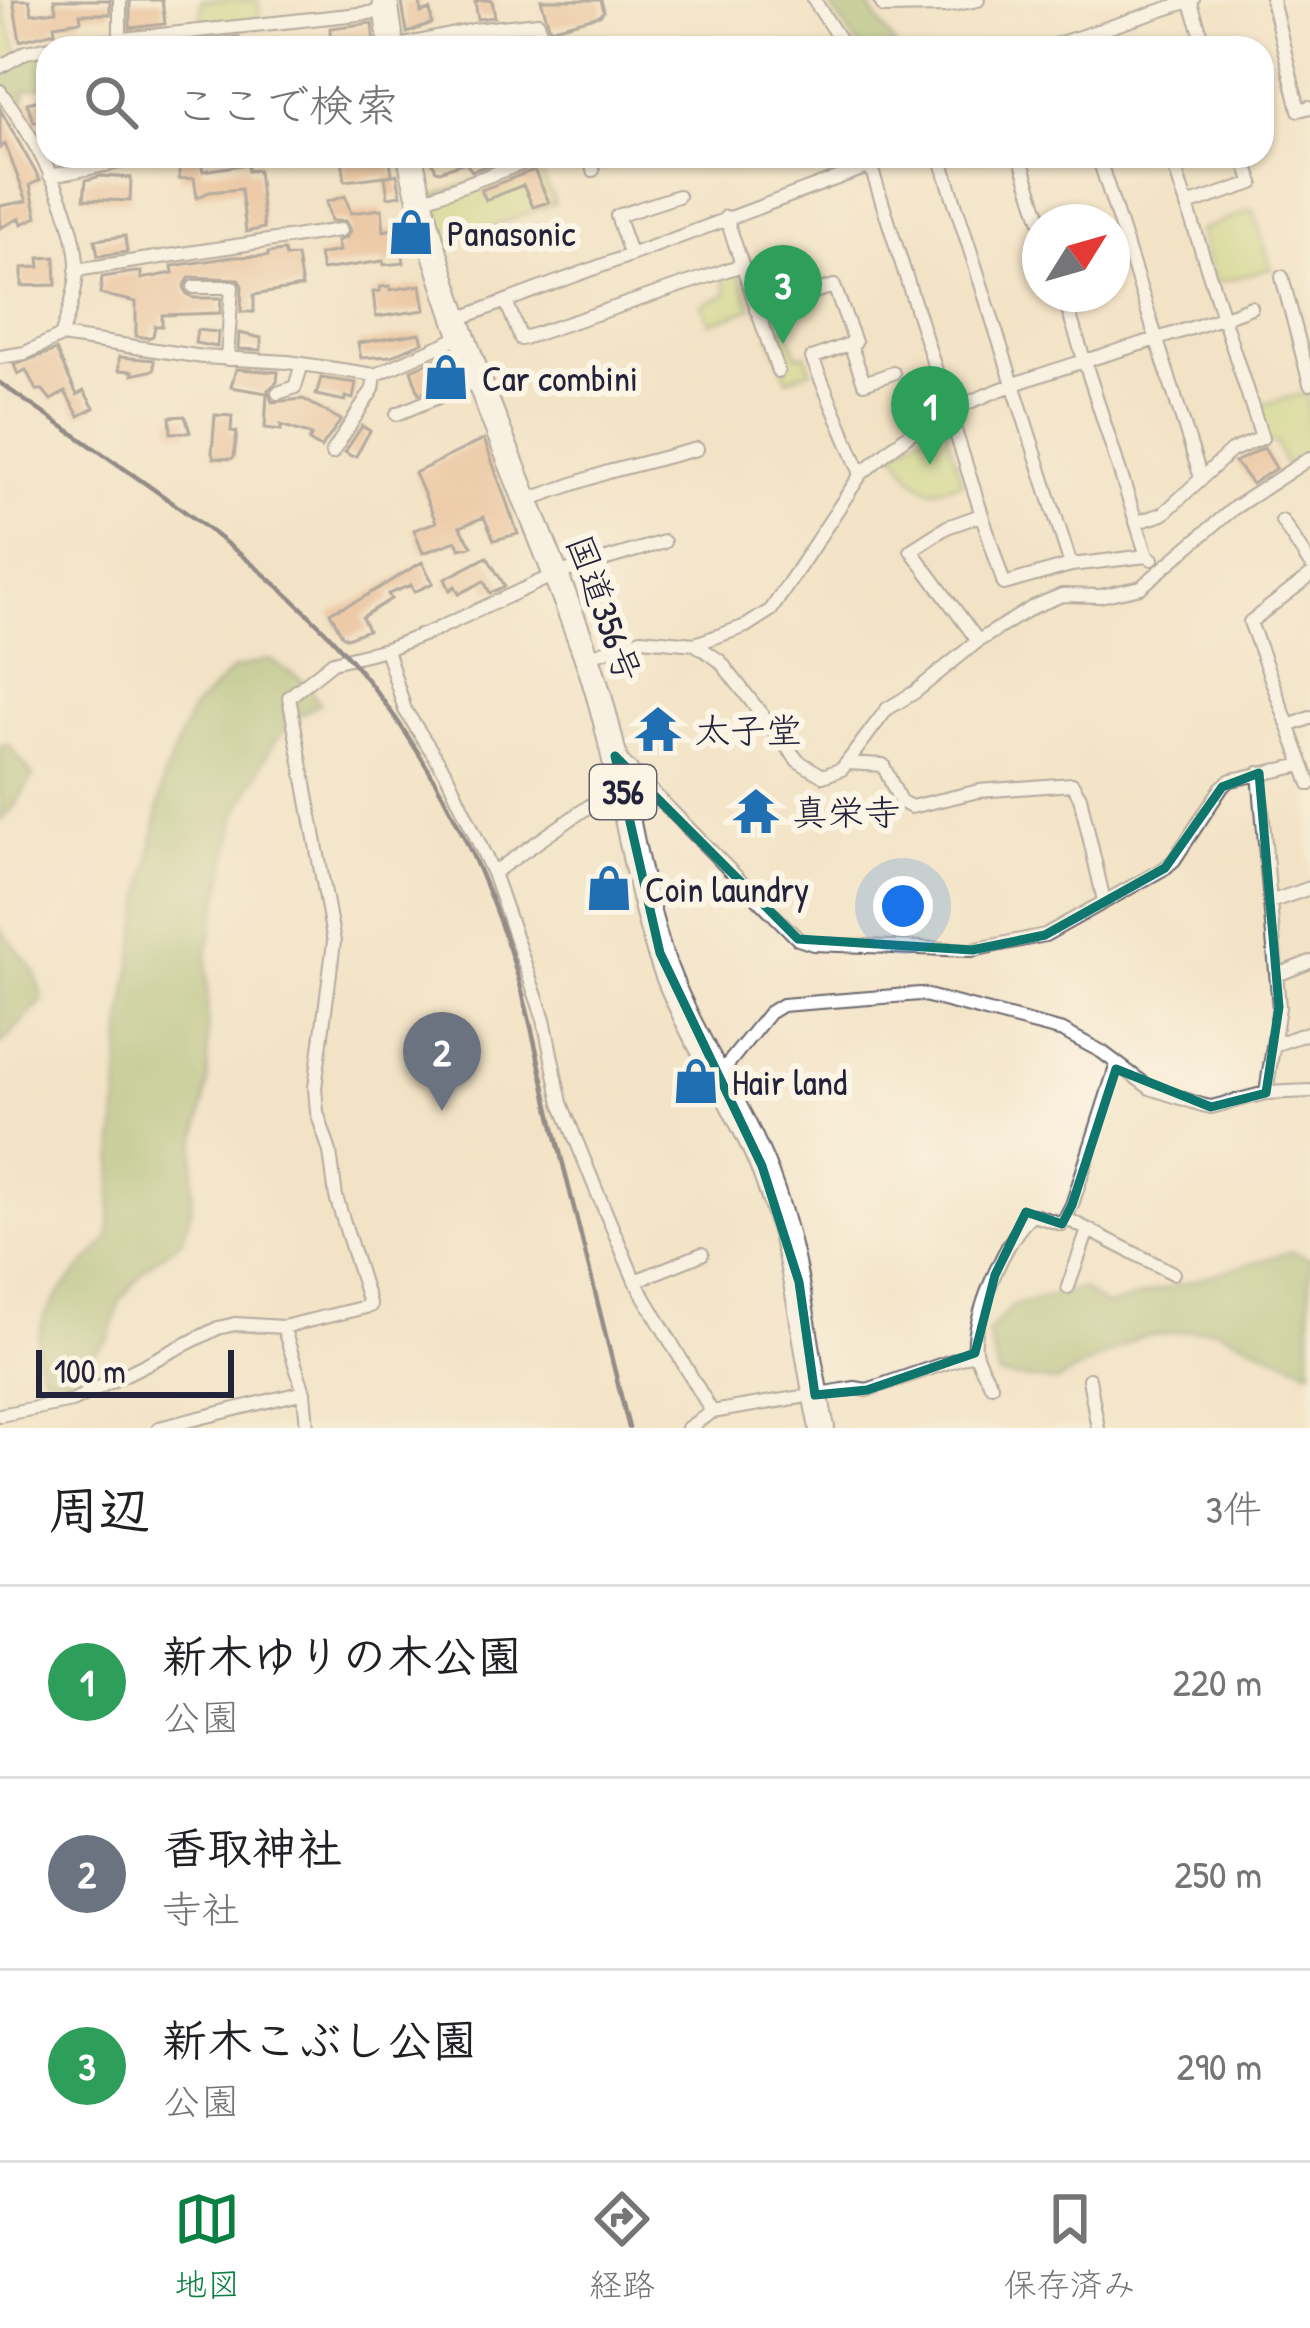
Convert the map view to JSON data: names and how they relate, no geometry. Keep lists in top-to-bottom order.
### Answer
{
  "streets": {
    "highway": ["国道356号", "356"]
  },
  "places": {
    "shop": [
      "Panasonic",
      "Car combini",
      "Coin laundry",
      "Hair land"
    ],
    "temple": ["太子堂", "真栄寺"]
  },
  "scale_bar": "100 m",
  "north": "top right",
  "page": {
    "search": "ここで検索",
    "pins": ["3", "1", "2"],
    "scale": "100 m",
    "heading": ["周辺", "3件"],
    "list": [
      {
        "mark": "1",
        "name": "新木ゆりの木公園",
        "note": "公園",
        "value": "220 m"
      },
      {
        "mark": "2",
        "name": "香取神社",
        "note": "寺社",
        "value": "250 m"
      },
      {
        "mark": "3",
        "name": "新木こぶし公園",
        "note": "公園",
        "value": "290 m"
      }
    ],
    "nav": ["地図", "経路", "保存済み"]
  }
}
